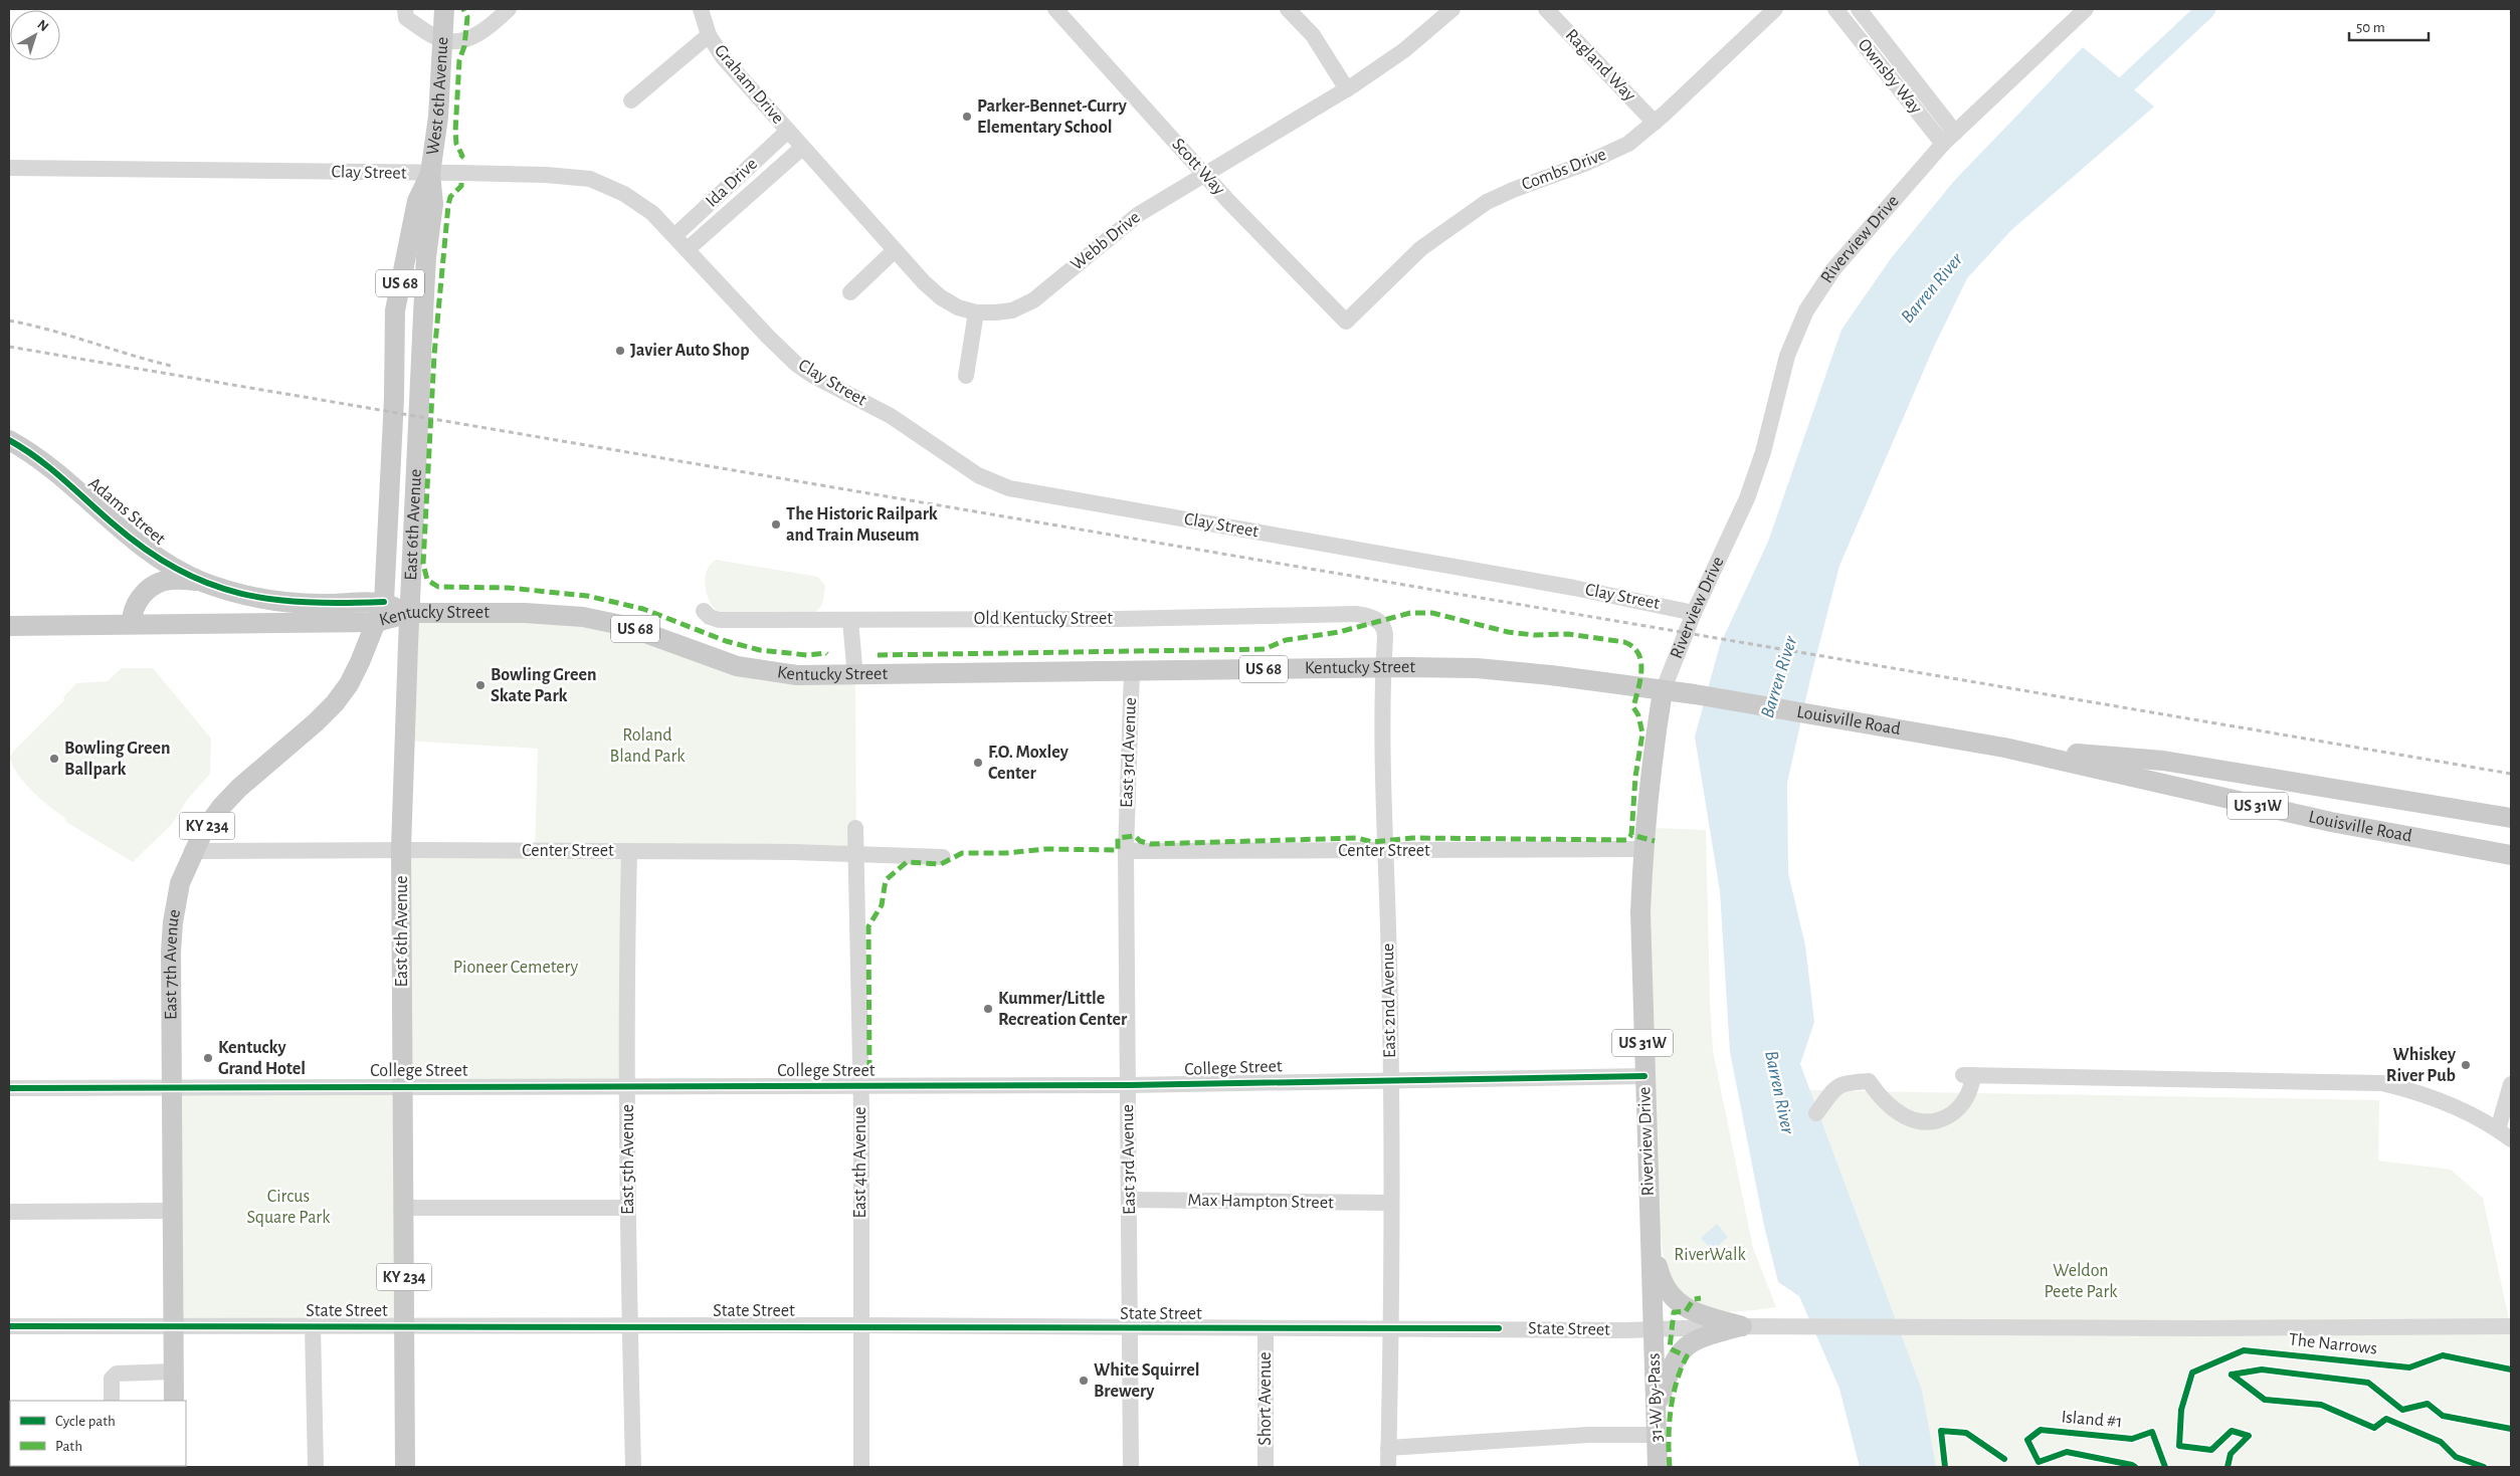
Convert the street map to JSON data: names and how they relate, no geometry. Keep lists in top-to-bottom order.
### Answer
{
  "streets": {
    "main road": [
      "West 6th Avenue",
      "Riverview Drive",
      "US 68",
      "Adams Street",
      "East 6th Avenue",
      "Kentucky Street",
      "Louisville Road",
      "US 31W",
      "KY 234",
      "East 7th Avenue",
      "31-W By-Pass"
    ],
    "street": [
      "Ragland Way",
      "Ownsby Way",
      "Graham Drive",
      "Scott Way",
      "Combs Drive",
      "Clay Street",
      "Ida Drive",
      "Webb Drive",
      "Old Kentucky Street",
      "East 3rd Avenue",
      "Center Street",
      "East 2nd Avenue",
      "College Street",
      "East 5th Avenue",
      "East 4th Avenue",
      "Max Hampton Street",
      "State Street",
      "Short Avenue"
    ],
    "cycle path": ["The Narrows", "Island #1"]
  },
  "crossings": [
    ["Ragland Way", "Combs Drive"],
    ["Ownsby Way", "Riverview Drive"],
    ["Graham Drive", "Ida Drive"],
    ["Graham Drive", "Webb Drive"],
    ["West 6th Avenue", "Clay Street"],
    ["West 6th Avenue", "US 68"],
    ["West 6th Avenue", "East 6th Avenue"],
    ["Scott Way", "Combs Drive"],
    ["Scott Way", "Webb Drive"],
    ["Clay Street", "Ida Drive"],
    ["Clay Street", "Riverview Drive"],
    ["Ida Drive", "Webb Drive"],
    ["Riverview Drive", "Kentucky Street"],
    ["Riverview Drive", "Louisville Road"],
    ["Riverview Drive", "Center Street"],
    ["Riverview Drive", "College Street"],
    ["Riverview Drive", "State Street"],
    ["Riverview Drive", "31-W By-Pass"],
    ["Adams Street", "East 6th Avenue"],
    ["Adams Street", "Kentucky Street"],
    ["Adams Street", "East 7th Avenue"],
    ["East 6th Avenue", "Kentucky Street"],
    ["East 6th Avenue", "Center Street"],
    ["East 6th Avenue", "East 7th Avenue"],
    ["East 6th Avenue", "College Street"],
    ["East 6th Avenue", "State Street"],
    ["Kentucky Street", "Louisville Road"],
    ["Kentucky Street", "East 3rd Avenue"],
    ["Kentucky Street", "East 7th Avenue"],
    ["Kentucky Street", "East 2nd Avenue"],
    ["Old Kentucky Street", "East 2nd Avenue"],
    ["East 3rd Avenue", "Center Street"],
    ["East 3rd Avenue", "College Street"],
    ["East 3rd Avenue", "Max Hampton Street"],
    ["East 3rd Avenue", "State Street"],
    ["Center Street", "East 7th Avenue"],
    ["Center Street", "East 2nd Avenue"],
    ["Center Street", "East 5th Avenue"],
    ["Center Street", "East 4th Avenue"],
    ["East 7th Avenue", "College Street"],
    ["East 7th Avenue", "State Street"],
    ["East 2nd Avenue", "College Street"],
    ["East 2nd Avenue", "Max Hampton Street"],
    ["East 2nd Avenue", "State Street"],
    ["College Street", "East 5th Avenue"],
    ["College Street", "East 4th Avenue"],
    ["East 5th Avenue", "State Street"],
    ["East 4th Avenue", "State Street"],
    ["State Street", "31-W By-Pass"],
    ["State Street", "Short Avenue"]
  ],
  "water": ["Barren River"],
  "parks": [
    "Roland Bland Park",
    "Pioneer Cemetery",
    "Circus Square Park",
    "RiverWalk",
    "Weldon Peete Park"
  ],
  "places": [
    "Parker-Bennet-Curry Elementary School",
    "Javier Auto Shop",
    "The Historic Railpark and Train Museum",
    "Bowling Green Skate Park",
    "Bowling Green Ballpark",
    "F.O. Moxley Center",
    "Kummer/Little Recreation Center",
    "Kentucky Grand Hotel",
    "Whiskey River Pub",
    "White Squirrel Brewery"
  ],
  "legend": ["Cycle path", "Path"],
  "scale_bar": "50 m",
  "north": "top right"
}
